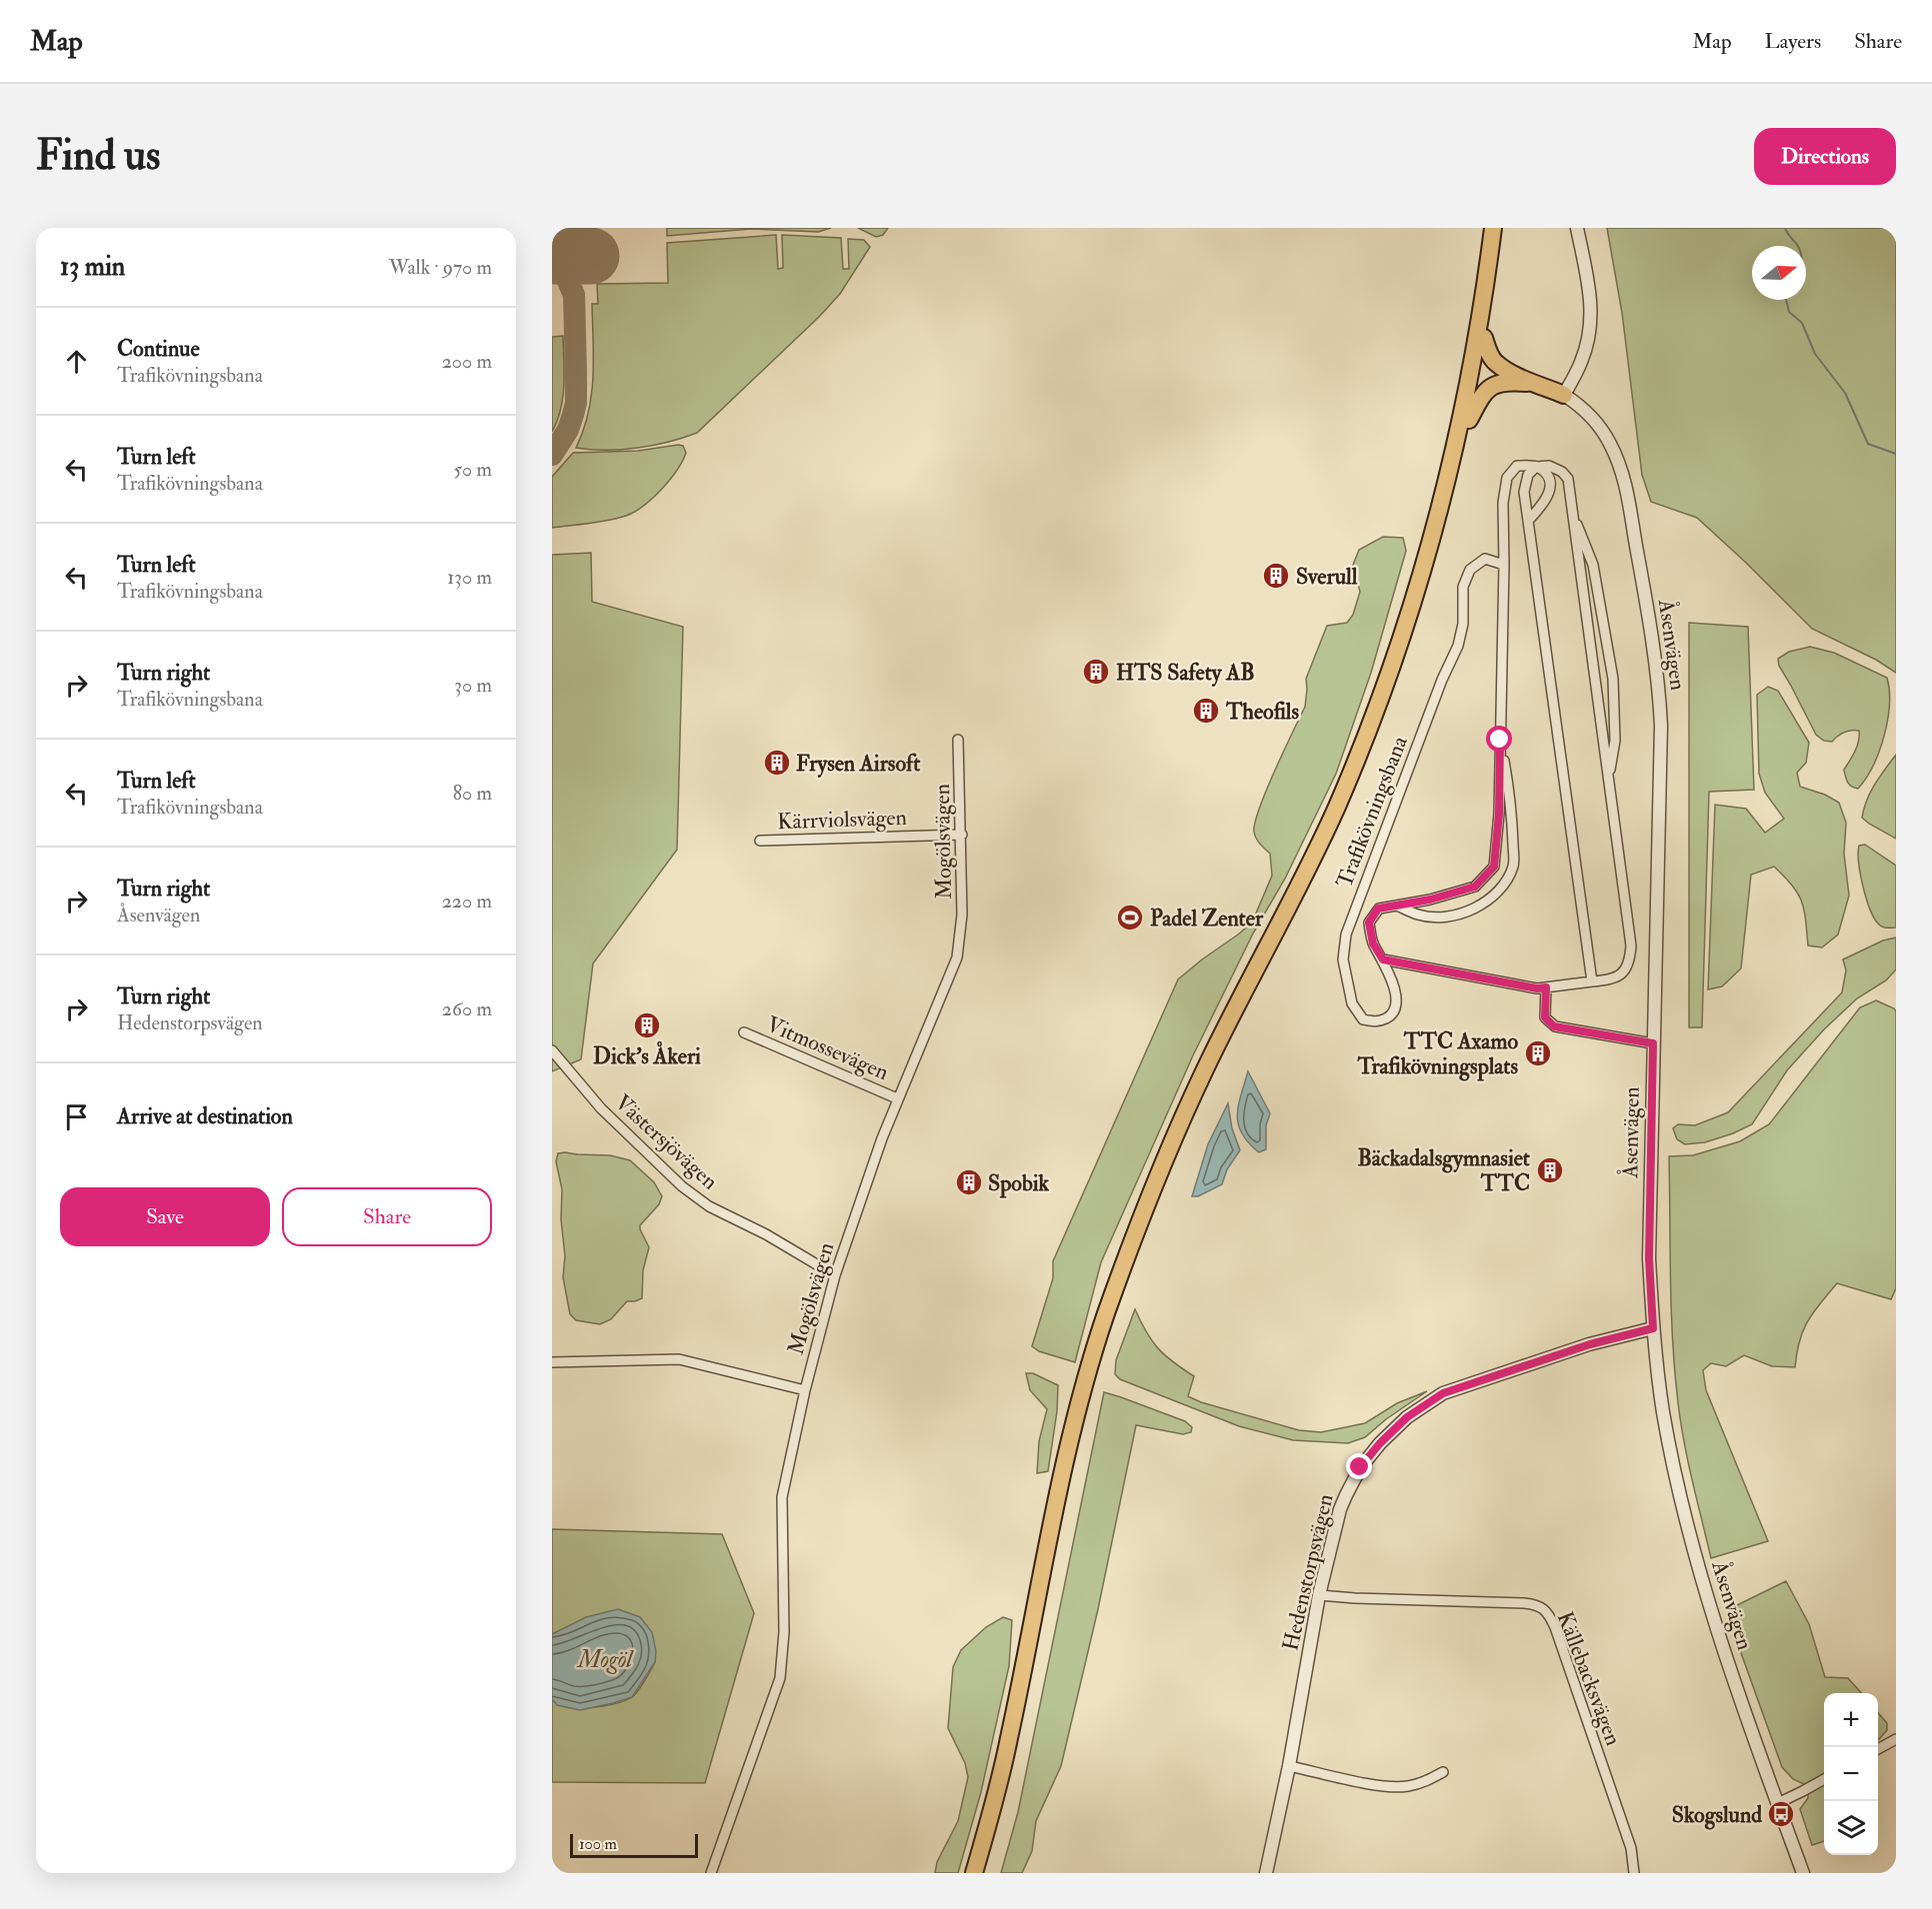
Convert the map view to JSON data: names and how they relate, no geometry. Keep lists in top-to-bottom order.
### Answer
{
  "streets": {
    "street": [
      "Åsenvägen",
      "Trafikövningsbana",
      "Kärrviolsvägen",
      "Mogölsvägen",
      "Vitmossevägen",
      "Västersjövägen",
      "Hedenstorpsvägen",
      "Källebacksvägen"
    ]
  },
  "crossings": [
    ["Åsenvägen", "Hedenstorpsvägen"],
    ["Kärrviolsvägen", "Mogölsvägen"],
    ["Mogölsvägen", "Vitmossevägen"],
    ["Mogölsvägen", "Västersjövägen"],
    ["Hedenstorpsvägen", "Källebacksvägen"]
  ],
  "water": ["Mogöl"],
  "places": {
    "building": [
      "Sverull",
      "HTS Safety AB",
      "Theofils",
      "Frysen Airsoft",
      "Dick's Åkeri",
      "TTC Axamo Trafikövningsplats",
      "Bäckadalsgymnasiet TTC",
      "Spobik"
    ],
    "sports": ["Padel Zenter"],
    "bus stop": ["Skogslund"]
  },
  "scale_bar": "100 m",
  "north": "right",
  "page": {
    "header": "Map",
    "nav": ["Map", "Layers", "Share"],
    "buttons": [
      "Directions",
      ["Save", "Share"]
    ],
    "title": "Find us",
    "heading": ["13 min", "Walk · 970 m"],
    "list": [
      ["Continue", "Trafikövningsbana", "200 m"],
      ["Turn left", "Trafikövningsbana", "50 m"],
      ["Turn left", "Trafikövningsbana", "130 m"],
      ["Turn right", "Trafikövningsbana", "30 m"],
      ["Turn left", "Trafikövningsbana", "80 m"],
      ["Turn right", "Åsenvägen", "220 m"],
      ["Turn right", "Hedenstorpsvägen", "260 m"],
      "Arrive at destination"
    ],
    "map_buttons": ["+", "−"],
    "scale": "100 m"
  }
}
